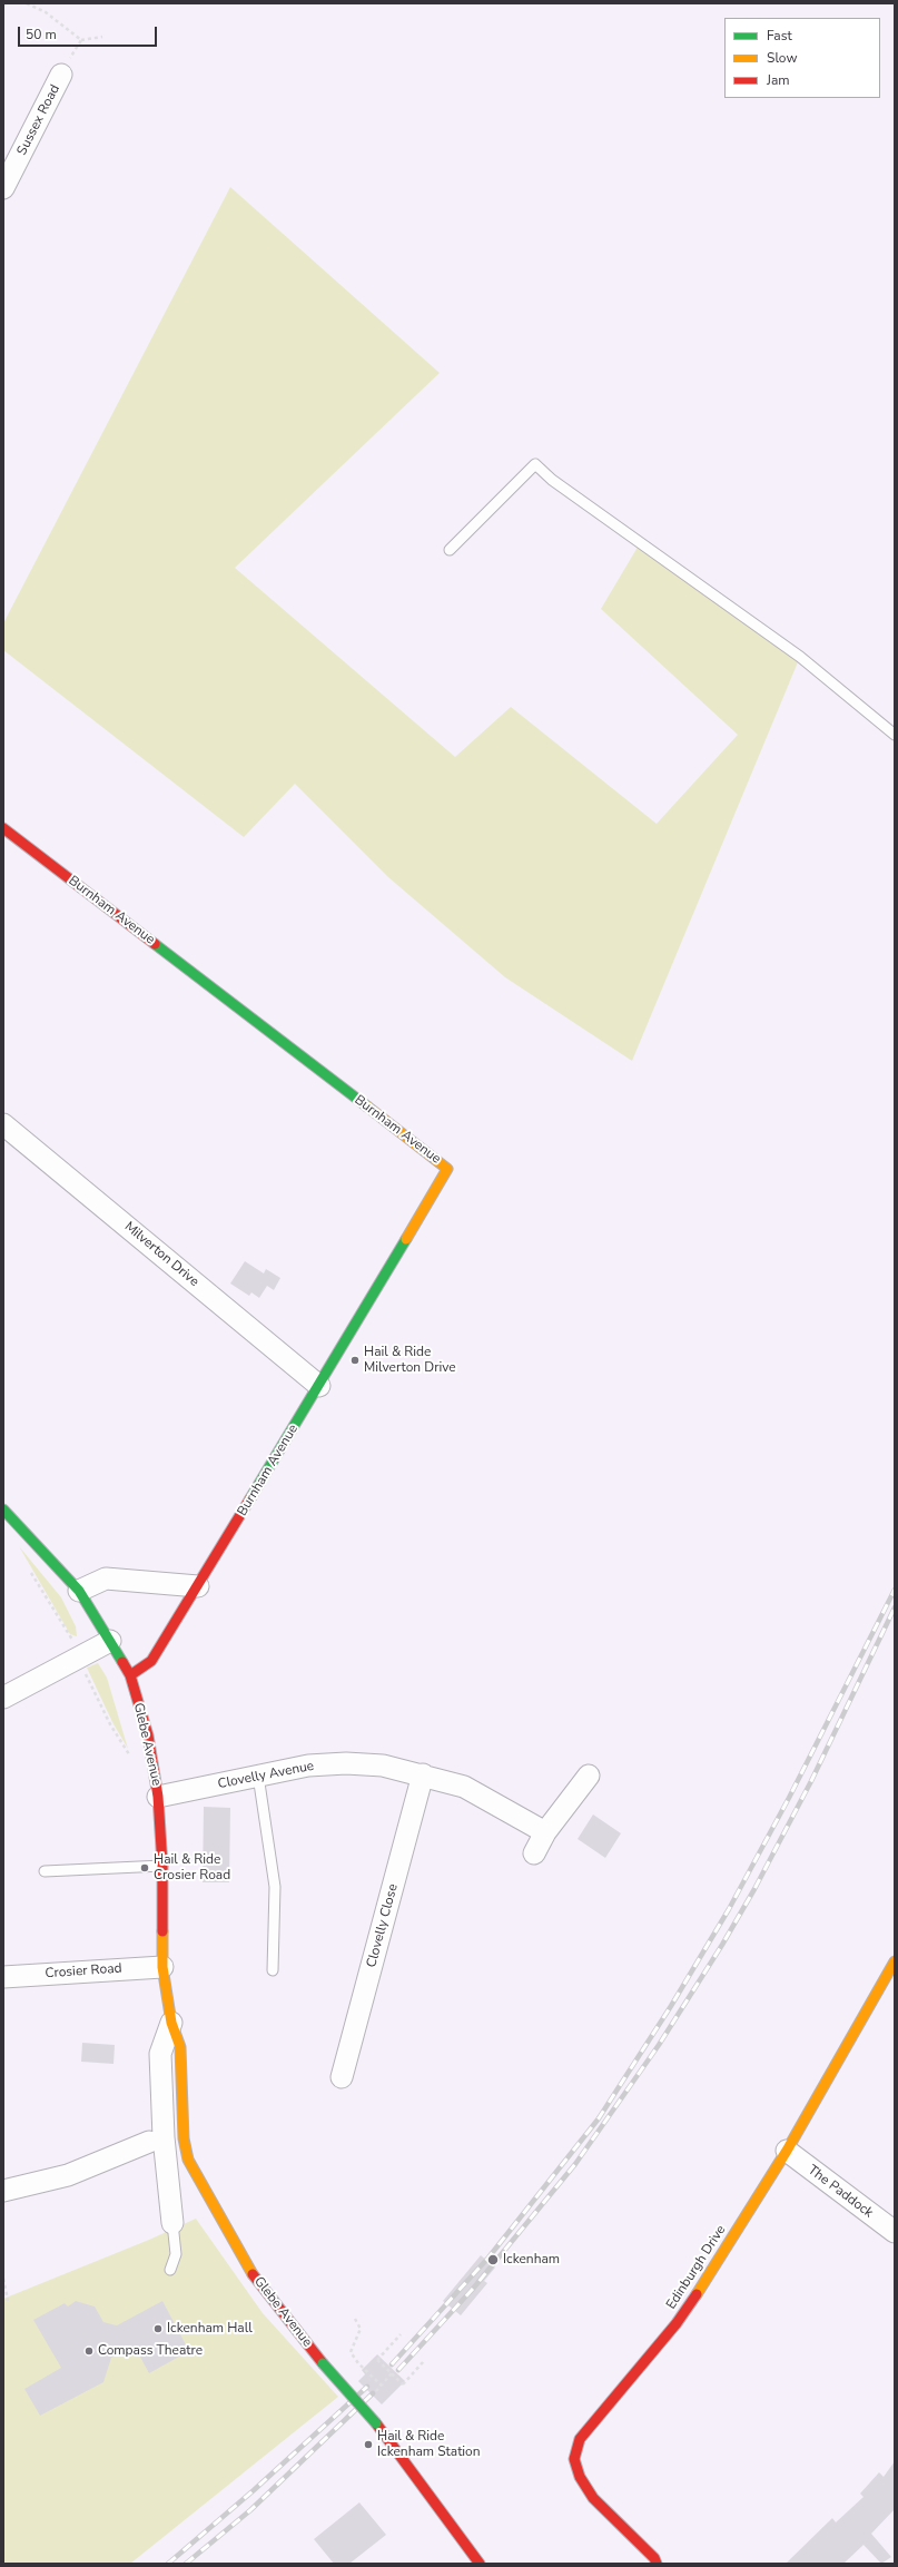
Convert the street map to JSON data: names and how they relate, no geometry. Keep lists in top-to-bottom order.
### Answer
{
  "streets": {
    "street": [
      "Sussex Road",
      "Burnham Avenue",
      "Milverton Drive",
      "Glebe Avenue",
      "Clovelly Avenue",
      "Clovelly Close",
      "Crosier Road",
      "The Paddock",
      "Edinburgh Drive"
    ]
  },
  "crossings": [
    ["Burnham Avenue", "Milverton Drive"],
    ["Burnham Avenue", "Glebe Avenue"],
    ["Glebe Avenue", "Clovelly Avenue"],
    ["Glebe Avenue", "Crosier Road"],
    ["Clovelly Avenue", "Clovelly Close"],
    ["The Paddock", "Edinburgh Drive"]
  ],
  "places": [
    "Hail & Ride Milverton Drive",
    "Hail & Ride Crosier Road",
    "Ickenham",
    "Ickenham Hall",
    "Compass Theatre",
    "Hail & Ride Ickenham Station"
  ],
  "legend": ["Fast", "Slow", "Jam"],
  "scale_bar": "50 m"
}
